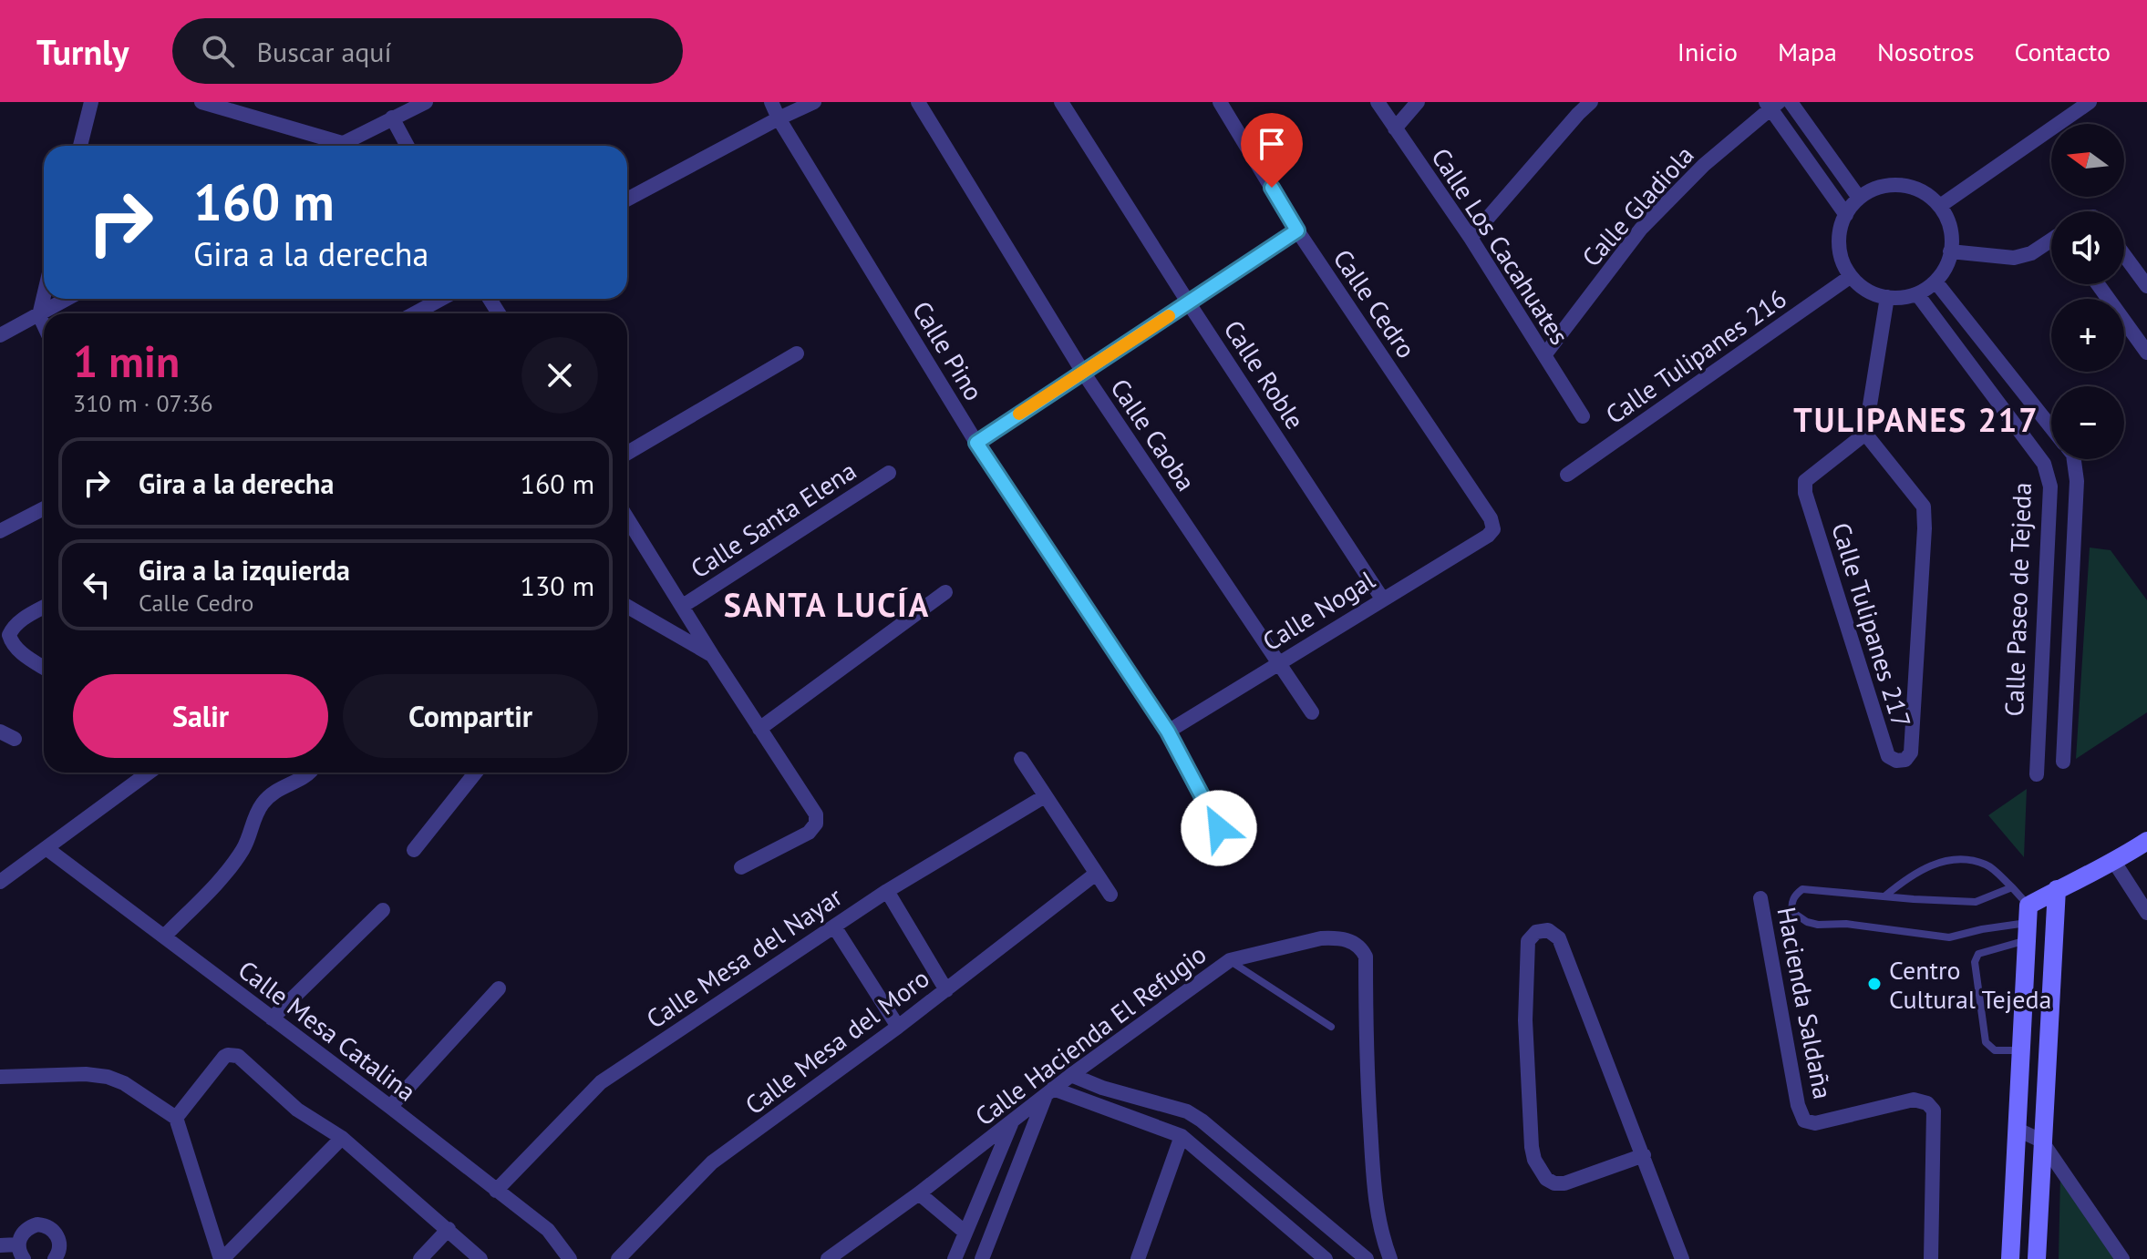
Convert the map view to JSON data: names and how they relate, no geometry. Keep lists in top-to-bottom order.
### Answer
{
  "streets": {
    "street": [
      "Calle Gladiola",
      "Calle Los Cacahuates",
      "Calle Cedro",
      "Calle Pino",
      "Calle Tulipanes 216",
      "Calle Roble",
      "Calle Caoba",
      "Calle Santa Elena",
      "Calle Paseo de Tejeda",
      "Calle Nogal",
      "Calle Tulipanes 217",
      "Calle Mesa del Nayar",
      "Hacienda Saldaña",
      "Calle Mesa Catalina",
      "Calle Hacienda El Refugio",
      "Calle Mesa del Moro"
    ]
  },
  "crossings": [
    ["Calle Gladiola", "Calle Los Cacahuates"],
    ["Calle Cedro", "Calle Nogal"],
    ["Calle Pino", "Calle Nogal"],
    ["Calle Tulipanes 216", "Calle Paseo de Tejeda"],
    ["Calle Roble", "Calle Nogal"],
    ["Calle Caoba", "Calle Nogal"],
    ["Calle Mesa del Nayar", "Calle Mesa Catalina"]
  ],
  "districts": ["TULIPANES 217", "SANTA LUCÍA"],
  "places": ["Centro Cultural Tejeda"],
  "north": "left",
  "page": {
    "header": "Turnly",
    "search": "Buscar aquí",
    "nav": [
      "Inicio",
      "Mapa",
      "Nosotros",
      "Contacto"
    ],
    "map_buttons": ["+", "−"],
    "turn": ["160 m", "Gira a la derecha"],
    "heading": ["1 min", "310 m · 07:36"],
    "list": [
      {
        "name": "Gira a la derecha",
        "value": "160 m"
      },
      {
        "name": "Gira a la izquierda",
        "note": "Calle Cedro",
        "value": "130 m"
      }
    ],
    "buttons": ["Salir", "Compartir"]
  }
}
